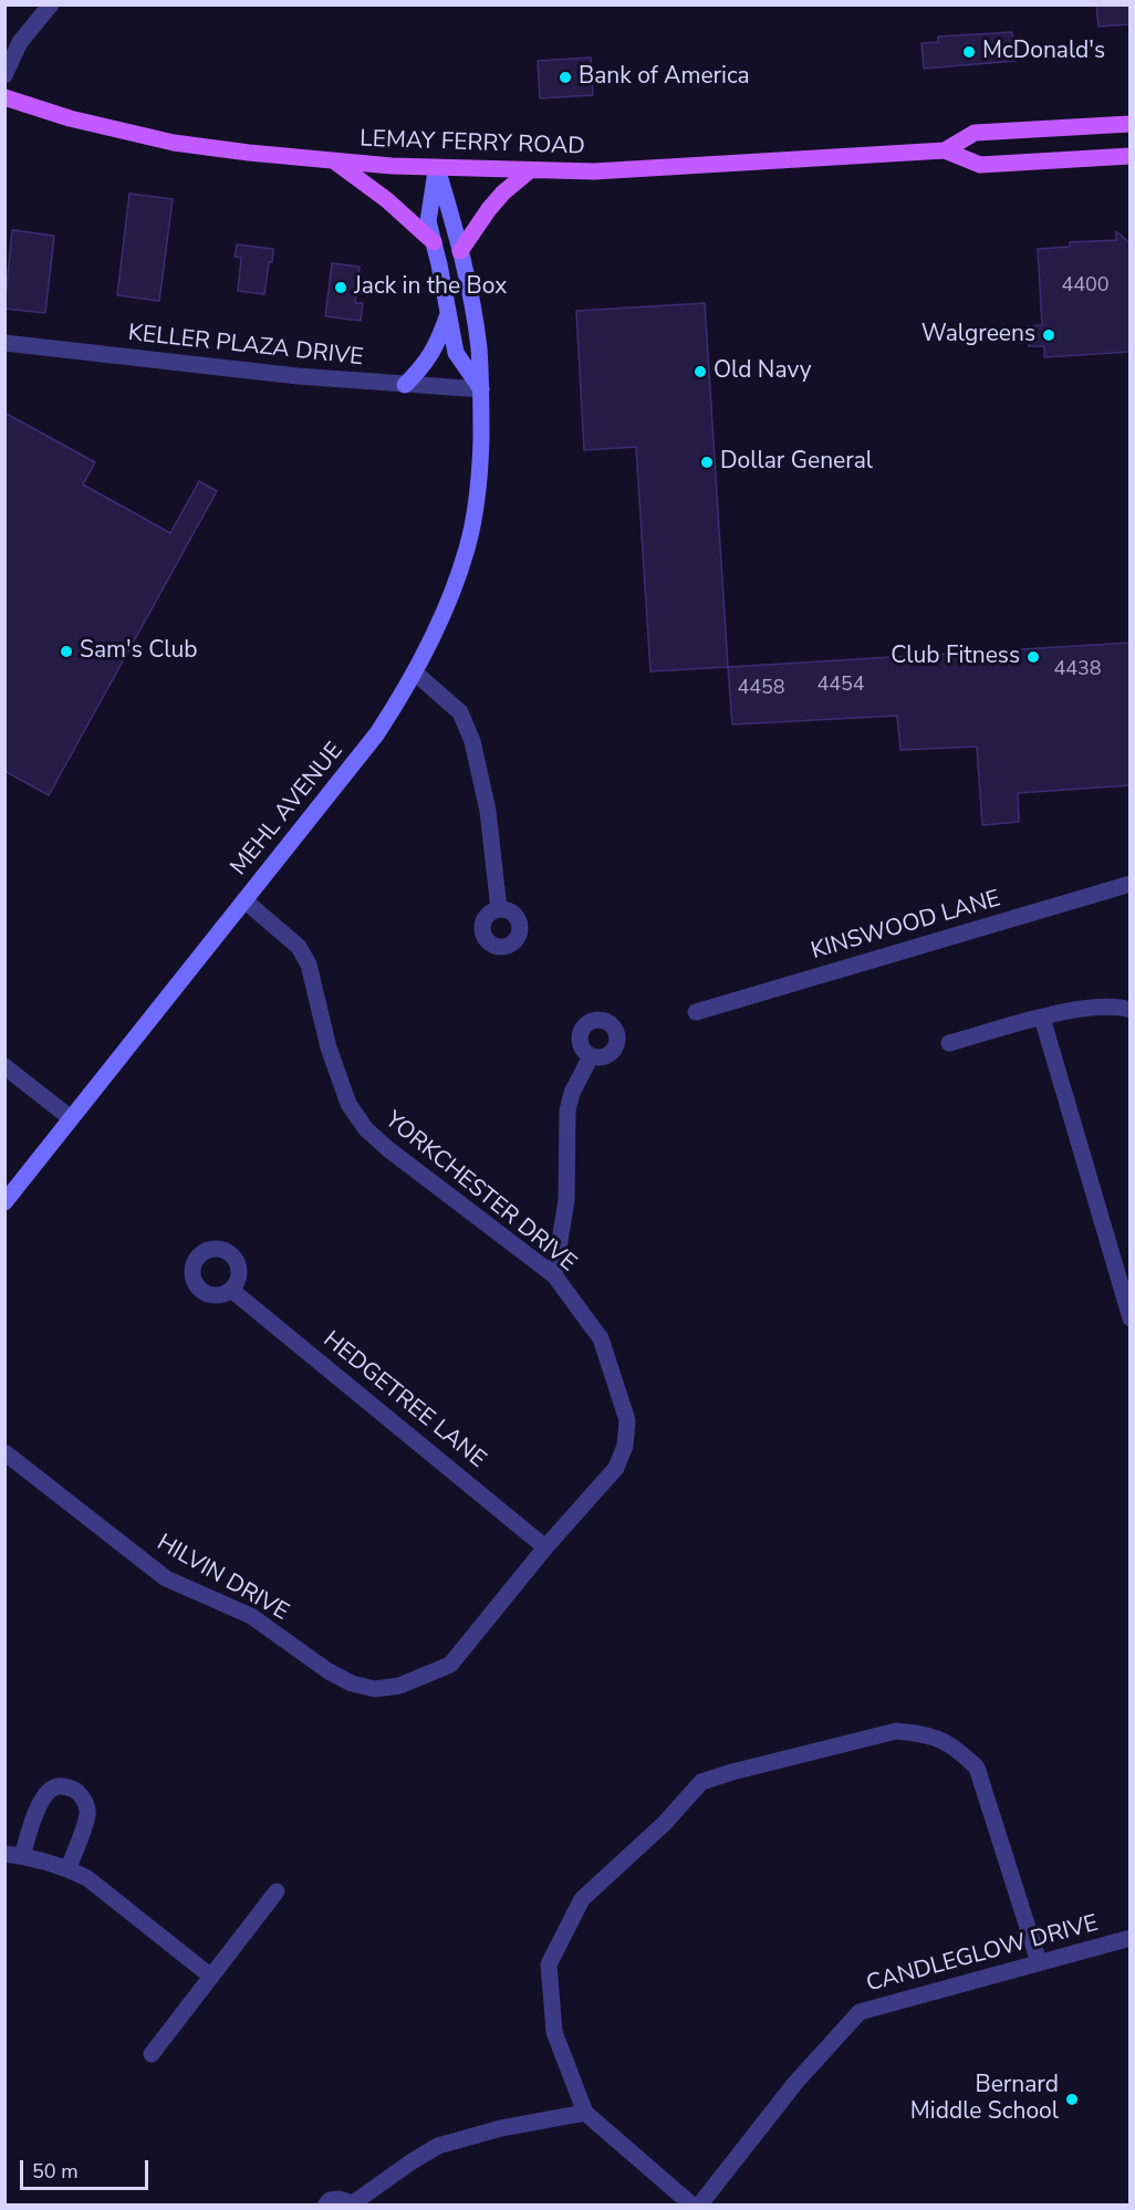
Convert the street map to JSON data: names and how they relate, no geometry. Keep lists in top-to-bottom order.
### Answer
{
  "streets": {
    "main road": ["LEMAY FERRY ROAD"],
    "street": [
      "KELLER PLAZA DRIVE",
      "MEHL AVENUE",
      "KINSWOOD LANE",
      "YORKCHESTER DRIVE",
      "HEDGETREE LANE",
      "HILVIN DRIVE",
      "CANDLEGLOW DRIVE"
    ]
  },
  "crossings": [
    ["LEMAY FERRY ROAD", "MEHL AVENUE"],
    ["KELLER PLAZA DRIVE", "MEHL AVENUE"],
    ["MEHL AVENUE", "YORKCHESTER DRIVE"],
    ["YORKCHESTER DRIVE", "HEDGETREE LANE"],
    ["YORKCHESTER DRIVE", "HILVIN DRIVE"]
  ],
  "places": [
    "McDonald's",
    "Bank of America",
    "Jack in the Box",
    "Walgreens",
    "Old Navy",
    "Dollar General",
    "Sam's Club",
    "Club Fitness",
    "Bernard Middle School"
  ],
  "house_numbers": [
    "4400",
    "4438",
    "4454",
    "4458"
  ],
  "scale_bar": "50 m"
}
